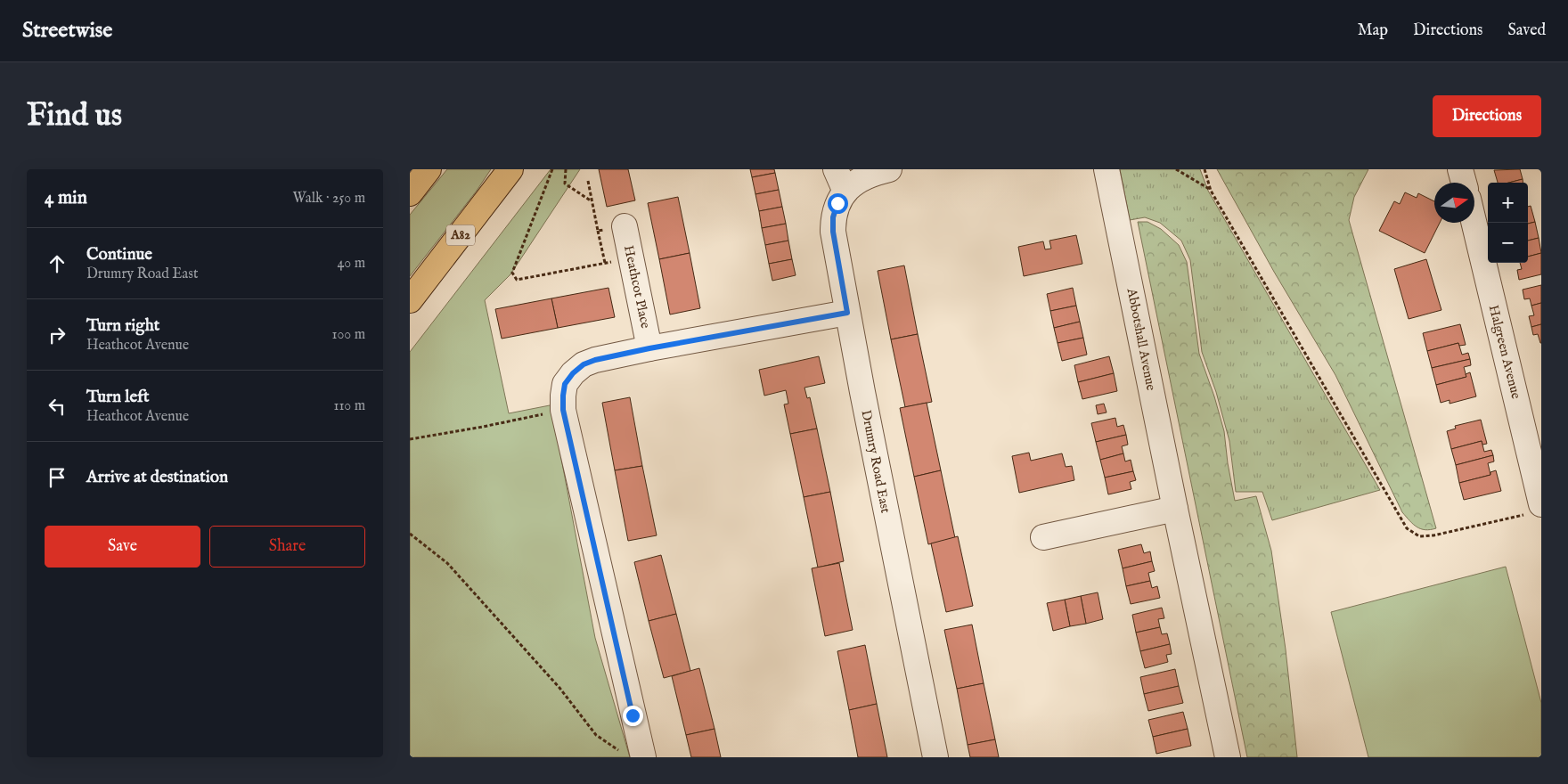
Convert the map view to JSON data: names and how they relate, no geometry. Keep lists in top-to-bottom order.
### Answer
{
  "streets": {
    "main road": ["A82"],
    "street": [
      "Heathcot Place",
      "Abbotshall Avenue",
      "Halgreen Avenue",
      "Drumry Road East"
    ]
  },
  "north": "right",
  "page": {
    "header": "Streetwise",
    "nav": ["Map", "Directions", "Saved"],
    "buttons": [
      "Directions",
      ["Save", "Share"]
    ],
    "title": "Find us",
    "heading": ["4 min", "Walk · 250 m"],
    "map_buttons": ["+", "−"],
    "list": [
      ["Continue", "Drumry Road East", "40 m"],
      ["Turn right", "Heathcot Avenue", "100 m"],
      ["Turn left", "Heathcot Avenue", "110 m"],
      "Arrive at destination"
    ]
  }
}
